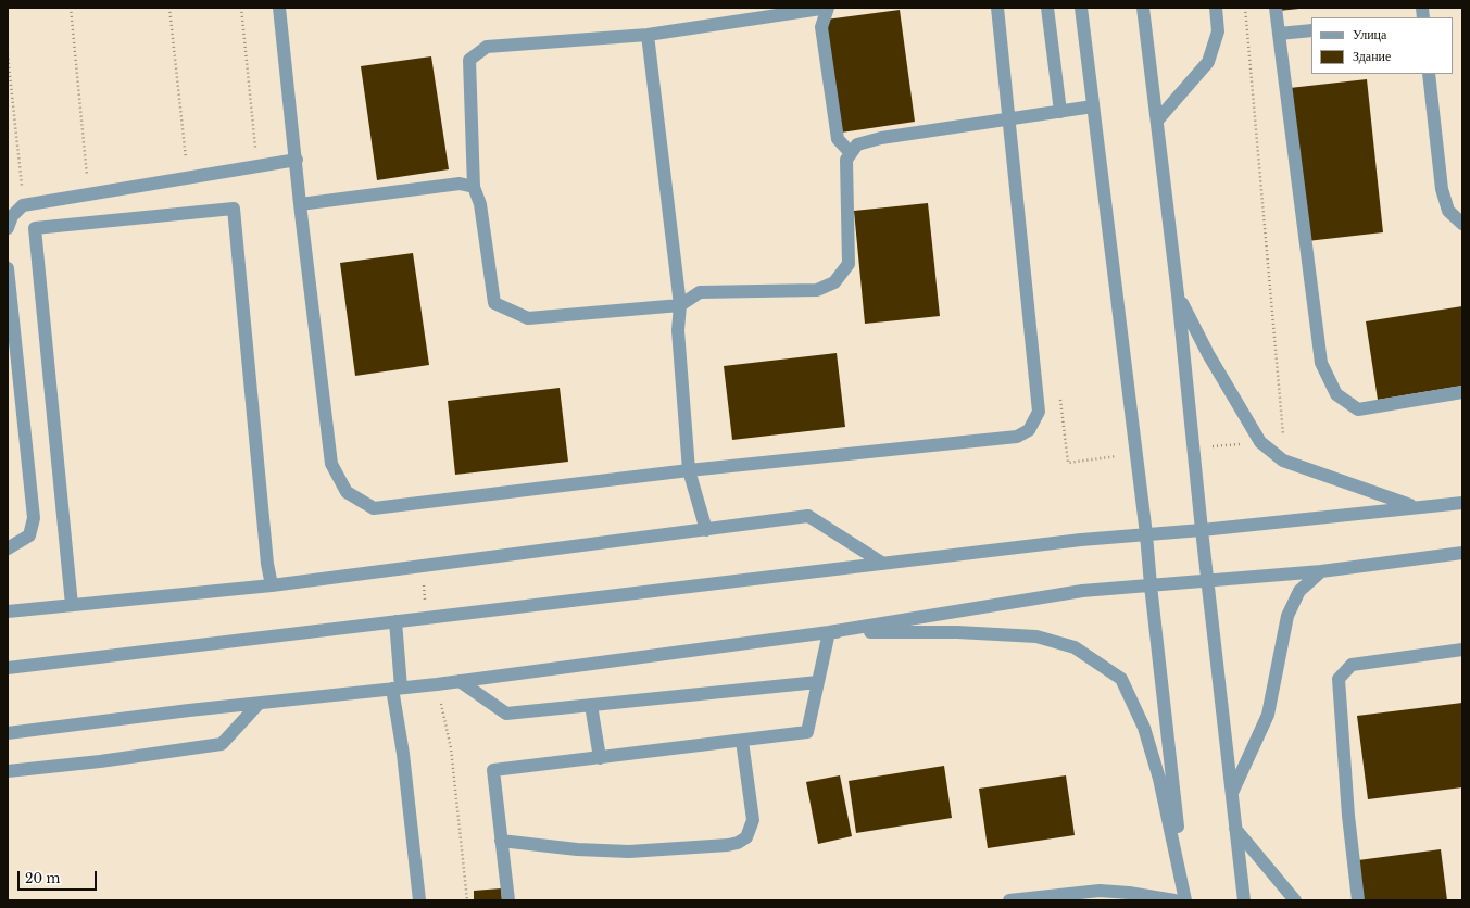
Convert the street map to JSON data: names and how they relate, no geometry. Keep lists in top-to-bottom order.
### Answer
{
  "legend": ["Улица", "Здание"],
  "scale_bar": "20 m"
}
